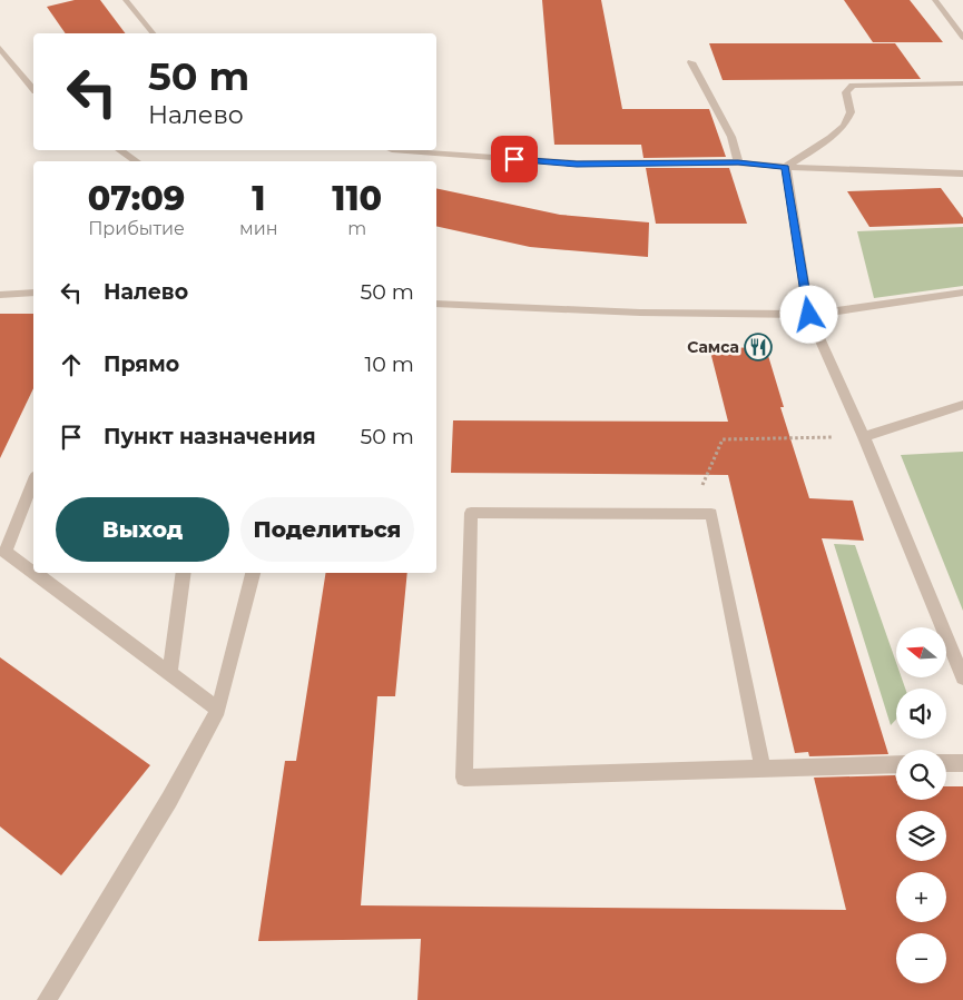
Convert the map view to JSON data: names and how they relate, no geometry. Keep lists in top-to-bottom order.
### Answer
{
  "places": {
    "restaurant": ["Самса"]
  },
  "north": "left",
  "page": {
    "turn": ["50 m", "Налево"],
    "eta": [
      "07:09",
      "Прибытие",
      "1",
      "мин",
      "110",
      "m"
    ],
    "list": [
      {
        "name": "Налево",
        "value": "50 m"
      },
      {
        "name": "Прямо",
        "value": "10 m"
      },
      {
        "name": "Пункт назначения",
        "value": "50 m"
      }
    ],
    "buttons": ["Выход", "Поделиться"],
    "map_buttons": ["+", "−"]
  }
}
